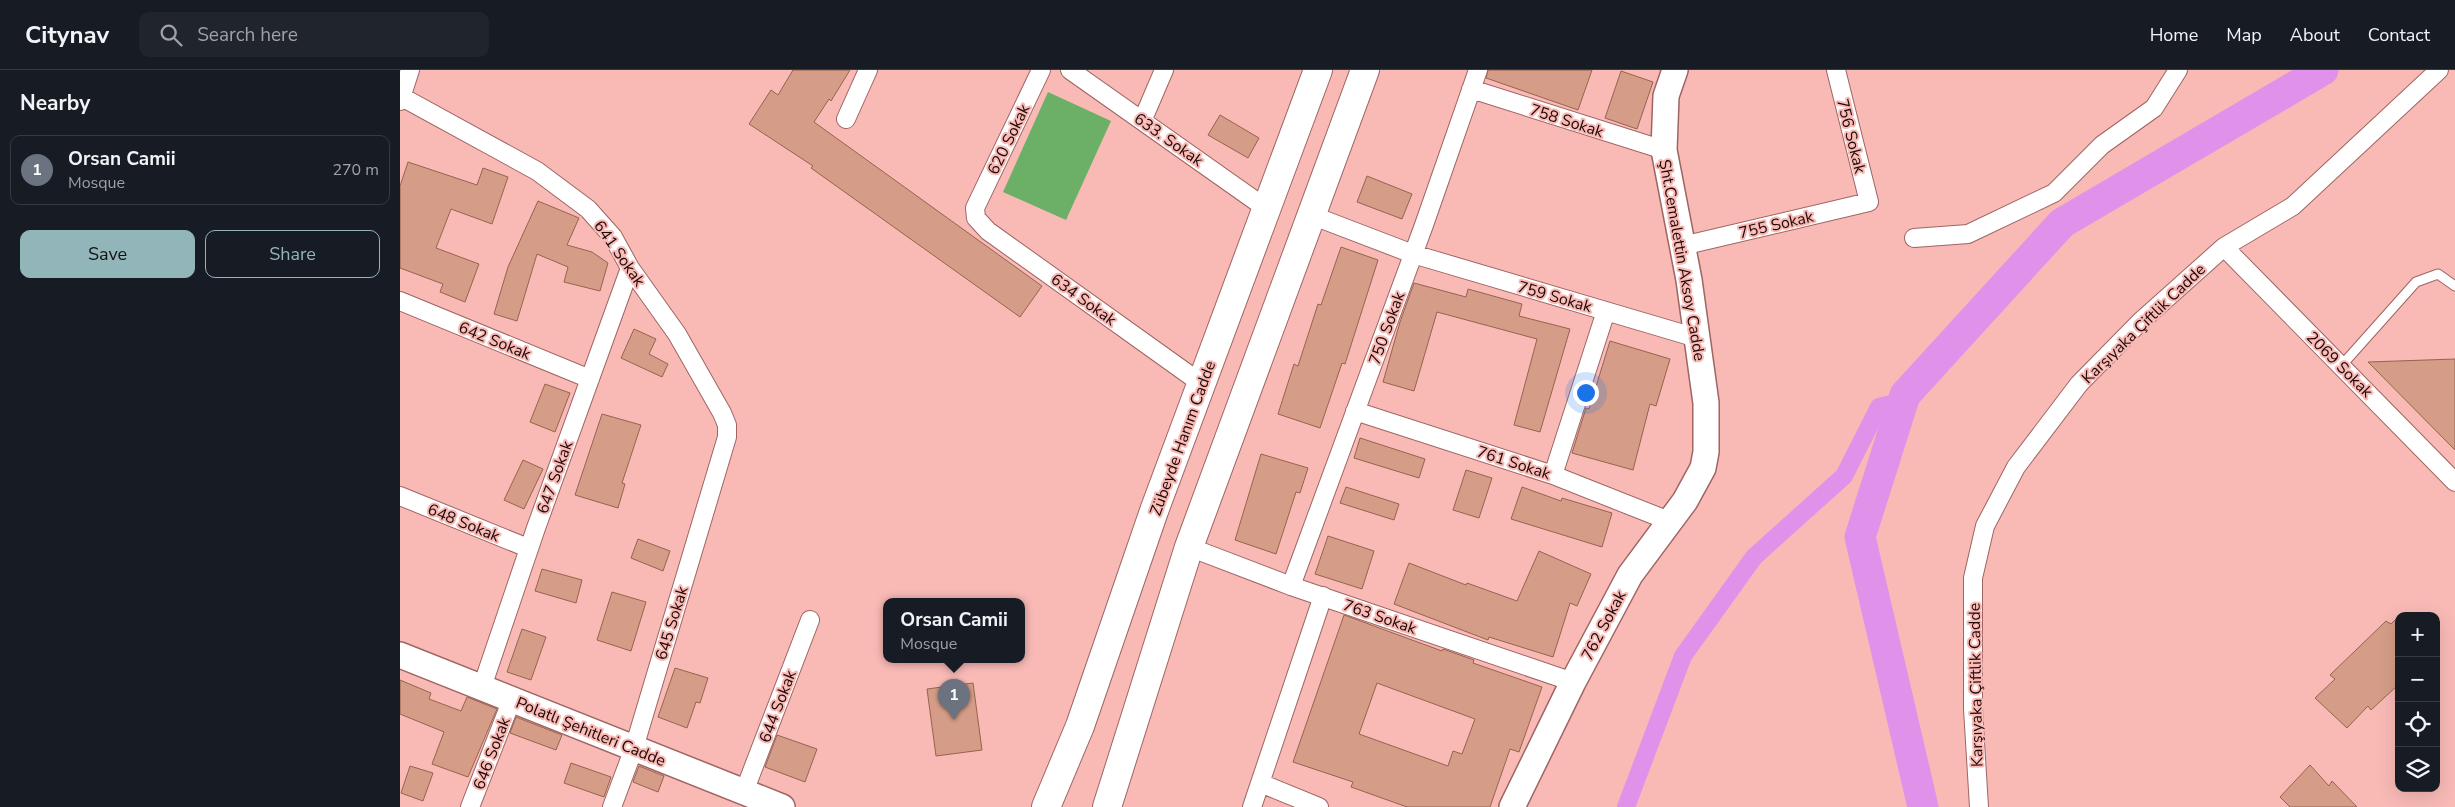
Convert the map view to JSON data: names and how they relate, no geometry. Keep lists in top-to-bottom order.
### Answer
{
  "streets": {
    "highway": ["Zübeyde Hanım Cadde"],
    "street": [
      "758 Sokak",
      "756 Sokak",
      "620 Sokak",
      "633. Sokak",
      "755 Sokak",
      "641 Sokak",
      "Şht.Cemalettin Aksoy Cadde",
      "759 Sokak",
      "634 Sokak",
      "Karşıyaka Çiftlik Cadde",
      "750 Sokak",
      "642 Sokak",
      "2069 Sokak",
      "761 Sokak",
      "647 Sokak",
      "648 Sokak",
      "763 Sokak",
      "645 Sokak",
      "762 Sokak",
      "644 Sokak",
      "Polatlı Şehitleri Cadde",
      "646 Sokak"
    ]
  },
  "crossings": [
    ["758 Sokak", "Şht.Cemalettin Aksoy Cadde"],
    ["758 Sokak", "750 Sokak"],
    ["756 Sokak", "755 Sokak"],
    ["620 Sokak", "634 Sokak"],
    ["633. Sokak", "Zübeyde Hanım Cadde"],
    ["755 Sokak", "Şht.Cemalettin Aksoy Cadde"],
    ["641 Sokak", "647 Sokak"],
    ["641 Sokak", "645 Sokak"],
    ["Şht.Cemalettin Aksoy Cadde", "759 Sokak"],
    ["Şht.Cemalettin Aksoy Cadde", "762 Sokak"],
    ["759 Sokak", "750 Sokak"],
    ["634 Sokak", "Zübeyde Hanım Cadde"],
    ["Karşıyaka Çiftlik Cadde", "2069 Sokak"],
    ["750 Sokak", "761 Sokak"],
    ["750 Sokak", "763 Sokak"],
    ["642 Sokak", "647 Sokak"],
    ["761 Sokak", "762 Sokak"],
    ["647 Sokak", "648 Sokak"],
    ["647 Sokak", "Polatlı Şehitleri Cadde"],
    ["763 Sokak", "762 Sokak"],
    ["645 Sokak", "Polatlı Şehitleri Cadde"],
    ["644 Sokak", "Polatlı Şehitleri Cadde"],
    ["Polatlı Şehitleri Cadde", "646 Sokak"]
  ],
  "page": {
    "header": "Citynav",
    "search": "Search here",
    "nav": [
      "Home",
      "Map",
      "About",
      "Contact"
    ],
    "heading": "Nearby",
    "list": [
      {
        "mark": "1",
        "name": "Orsan Camii",
        "note": "Mosque",
        "value": "270 m"
      }
    ],
    "buttons": ["Save", "Share"],
    "popup": ["Orsan Camii", "Mosque"],
    "map_buttons": ["+", "−"],
    "pins": "1"
  }
}
